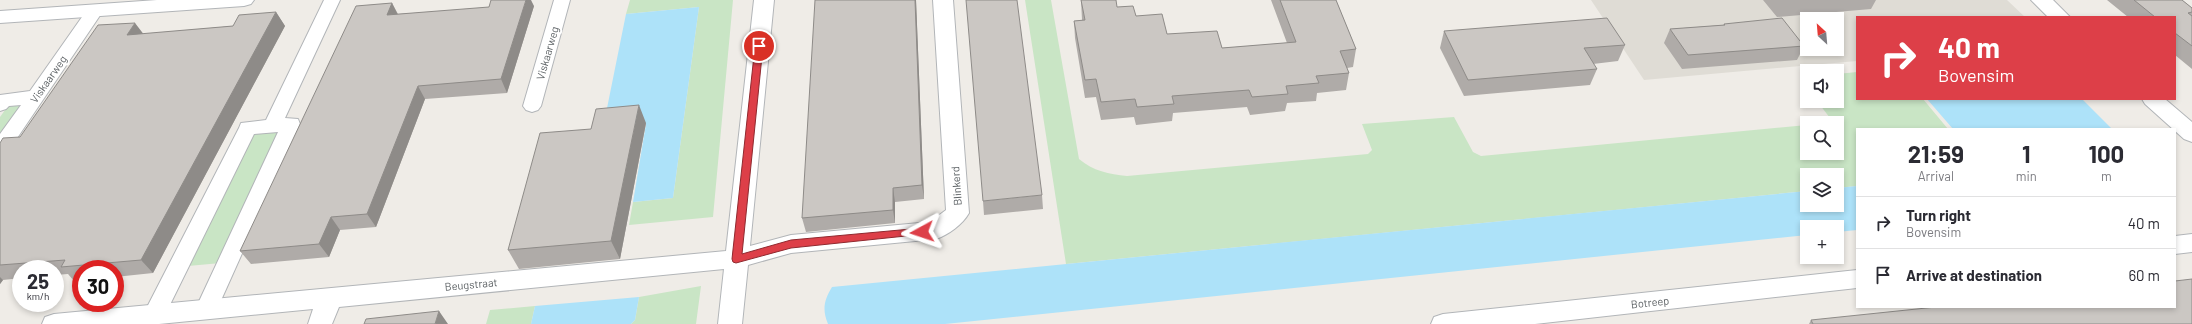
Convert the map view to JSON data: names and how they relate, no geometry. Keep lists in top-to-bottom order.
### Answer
{
  "streets": {
    "street": [
      "Viskaarweg",
      "Blinkerd",
      "Beugstraat",
      "Botreep"
    ]
  },
  "crossings": [
    ["Blinkerd", "Beugstraat"]
  ],
  "north": "top left",
  "page": {
    "map_buttons": "+",
    "turn": ["40 m", "Bovensim"],
    "eta": [
      "21:59",
      "Arrival",
      "1",
      "min",
      "100",
      "m"
    ],
    "list": [
      {
        "name": "Turn right",
        "note": "Bovensim",
        "value": "40 m"
      },
      {
        "name": "Arrive at destination",
        "value": "60 m"
      }
    ],
    "speed": "25 km/h",
    "limit": "30"
  }
}
